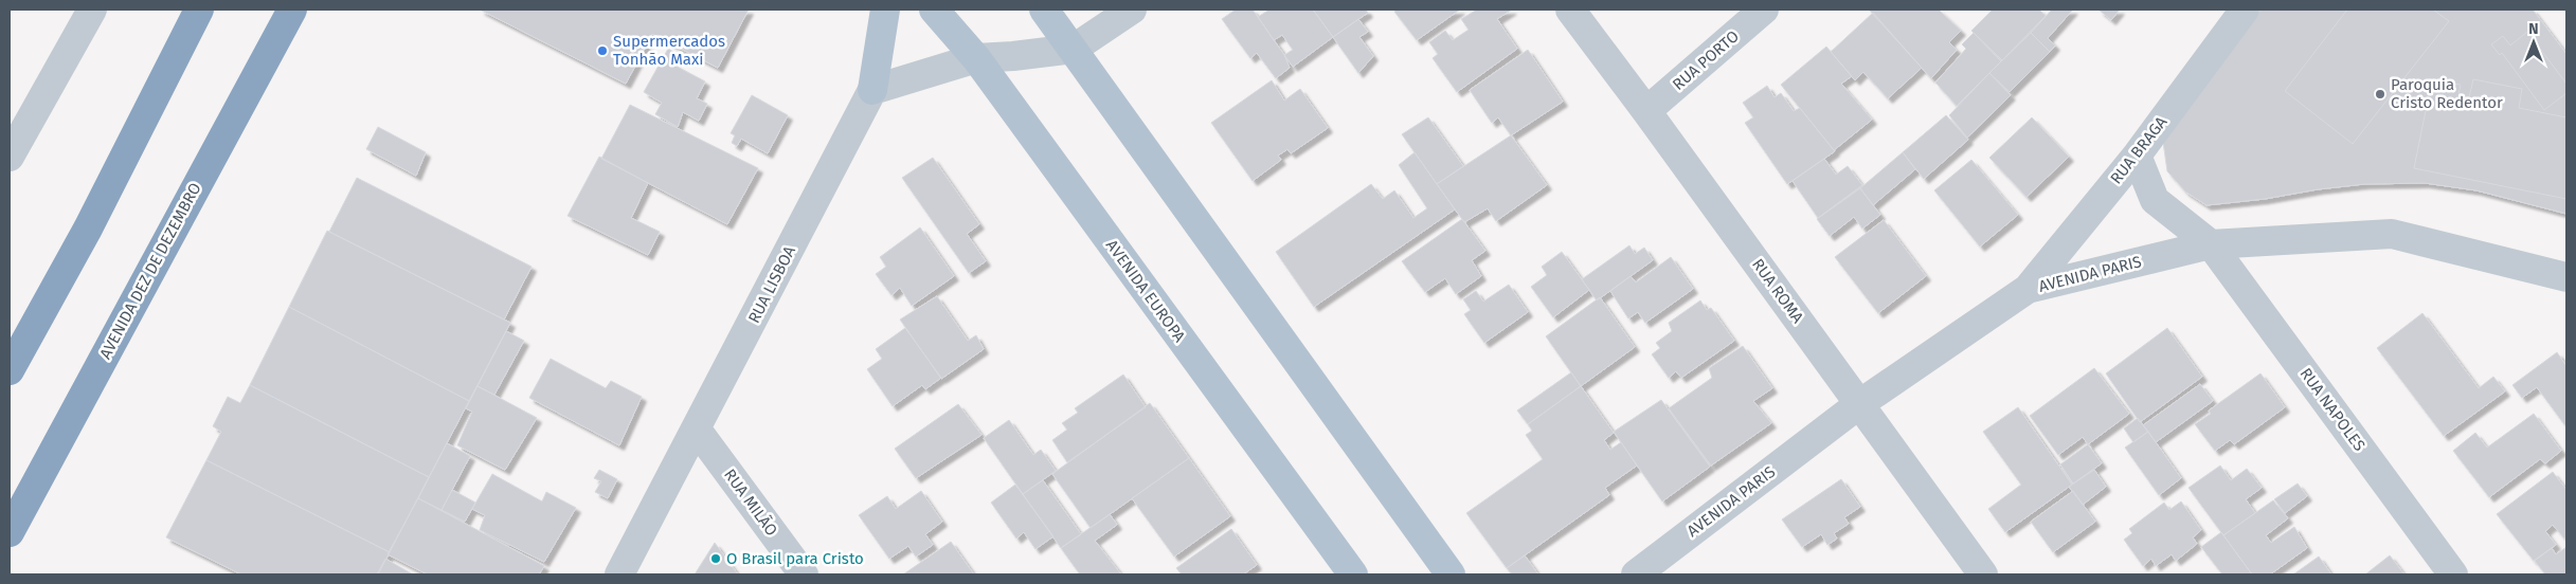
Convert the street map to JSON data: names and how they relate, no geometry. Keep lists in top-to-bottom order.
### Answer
{
  "streets": {
    "highway": ["AVENIDA DEZ DE DEZEMBRO"],
    "main road": ["AVENIDA EUROPA"],
    "street": [
      "RUA PORTO",
      "RUA BRAGA",
      "AVENIDA PARIS",
      "RUA LISBOA",
      "RUA ROMA",
      "RUA NAPOLES",
      "RUA MILÃO"
    ]
  },
  "crossings": [
    ["RUA PORTO", "RUA ROMA"],
    ["RUA BRAGA", "AVENIDA PARIS"],
    ["RUA BRAGA", "RUA NAPOLES"],
    ["AVENIDA PARIS", "RUA ROMA"],
    ["AVENIDA PARIS", "RUA NAPOLES"],
    ["RUA LISBOA", "RUA MILÃO"]
  ],
  "places": ["Supermercados Tonhão Maxi", "Paroquia Cristo Redentor", "O Brasil para Cristo"],
  "north": "top"
}
